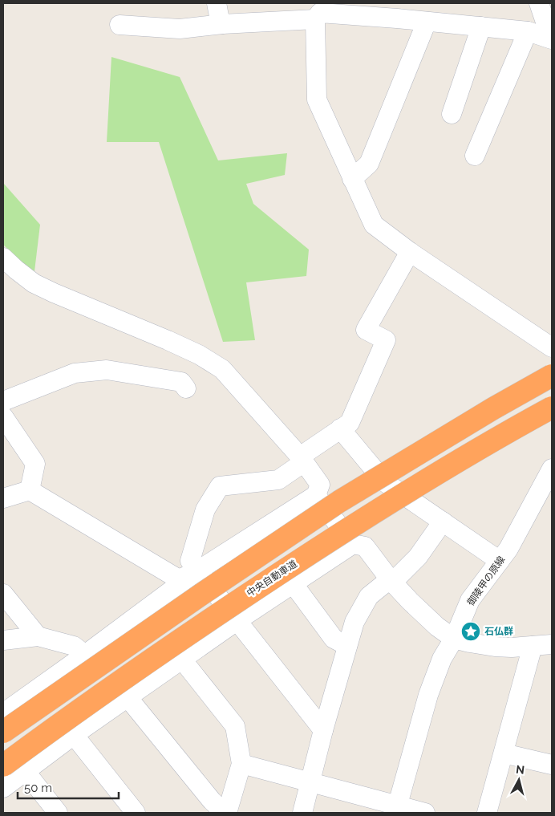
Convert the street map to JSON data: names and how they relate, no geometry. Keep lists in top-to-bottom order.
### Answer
{
  "streets": {
    "highway": ["中央自動車道"],
    "street": ["御陵甲の原線"]
  },
  "places": {
    "place": ["石仏群"]
  },
  "scale_bar": "50 m",
  "north": "top"
}
